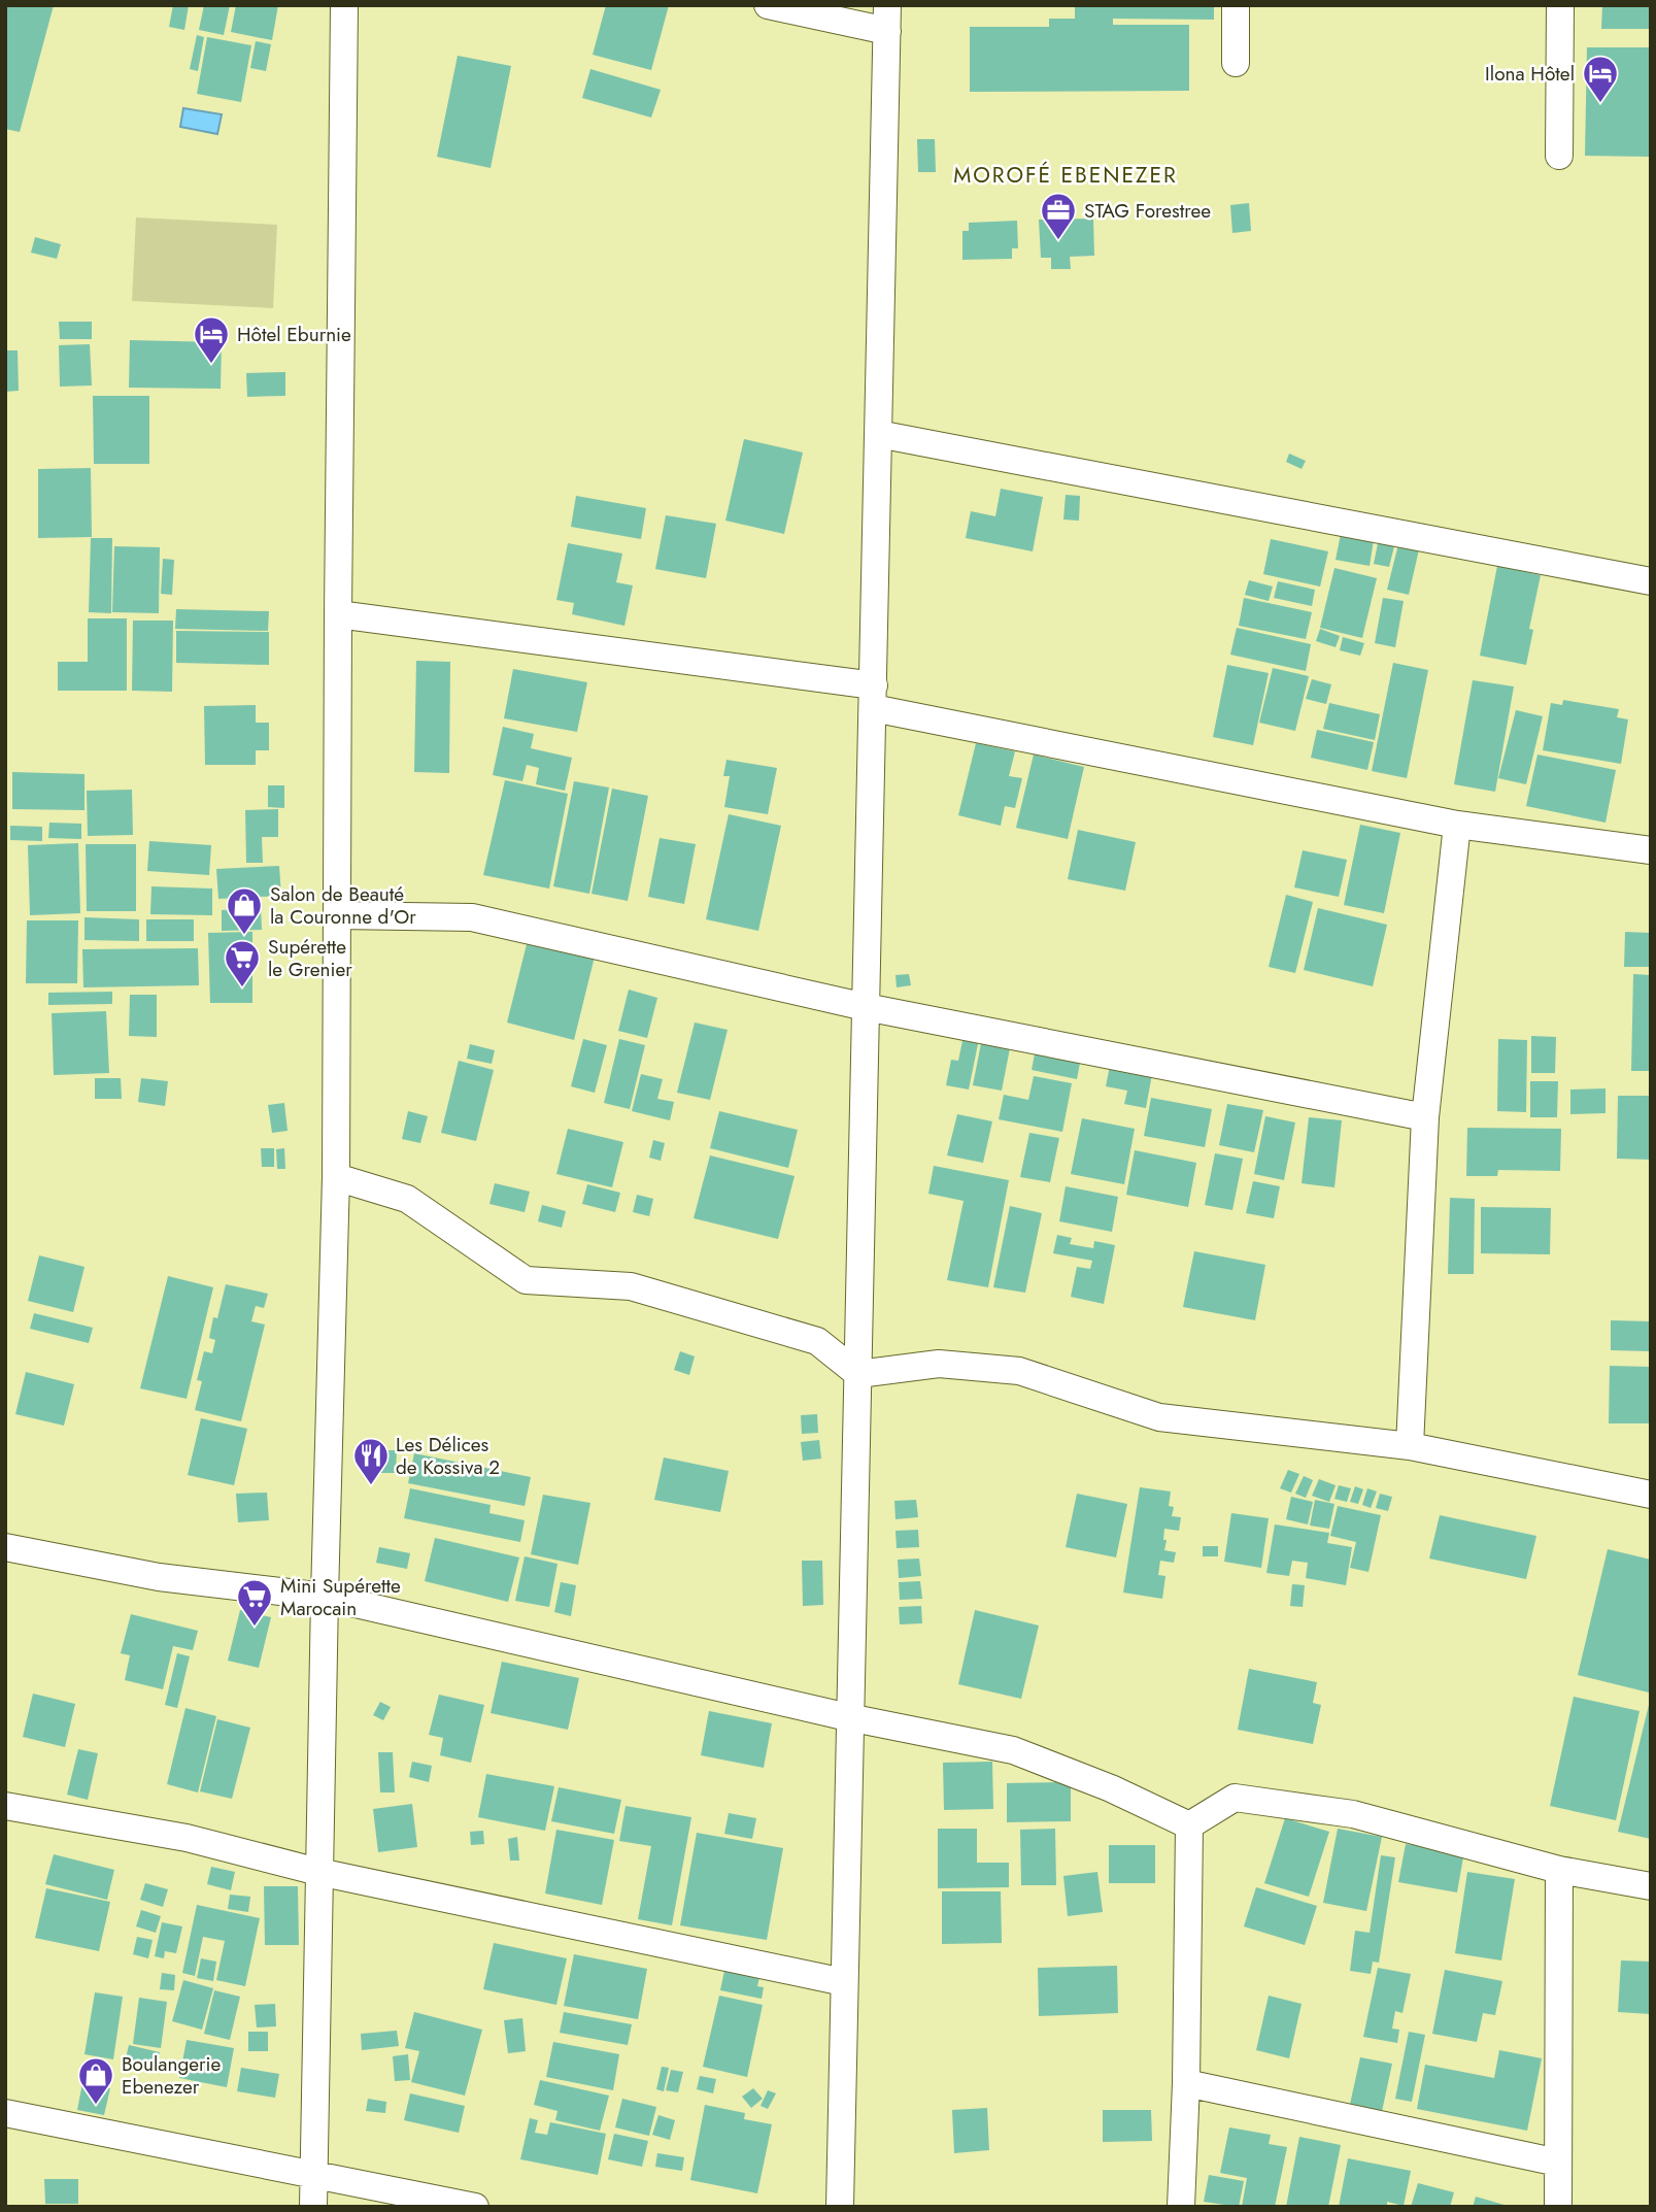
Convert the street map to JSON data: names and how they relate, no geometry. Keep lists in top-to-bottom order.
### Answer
{
  "districts": ["MOROFÉ EBENEZER"],
  "places": {
    "hotel": ["Ilona Hôtel", "Hôtel Eburnie"],
    "office": ["STAG Forestree"],
    "shop": ["Salon de Beauté la Couronne d'Or", "Boulangerie Ebenezer"],
    "supermarket": ["Supérette le Grenier", "Mini Supérette Marocain"],
    "restaurant": ["Les Délices de Kossiva 2"]
  }
}
